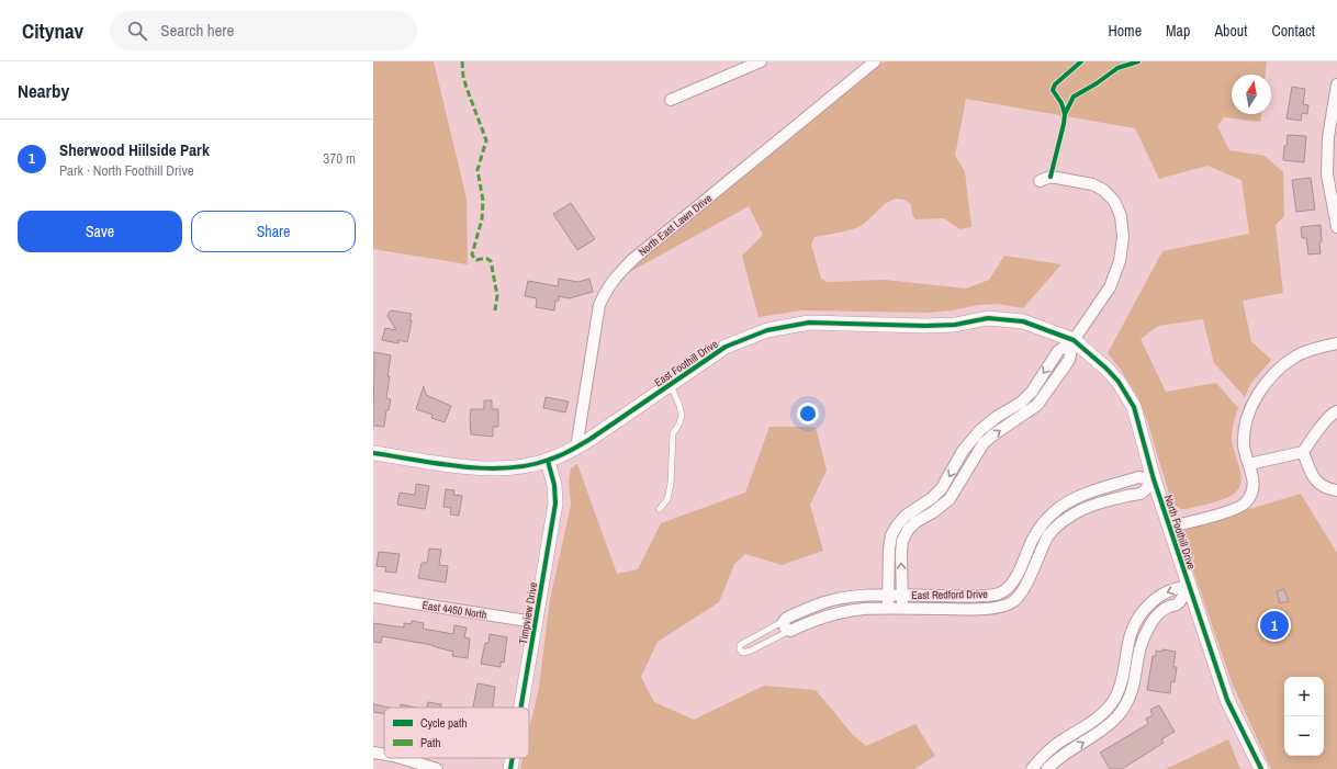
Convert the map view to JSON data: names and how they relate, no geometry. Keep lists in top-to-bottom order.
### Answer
{
  "streets": {
    "street": [
      "North East Lawn Drive",
      "East Foothill Drive",
      "North Foothill Drive",
      "East Redford Drive",
      "East 4450 North",
      "Timpview Drive"
    ]
  },
  "crossings": [
    ["North East Lawn Drive", "East Foothill Drive"],
    ["East Foothill Drive", "North Foothill Drive"],
    ["East Foothill Drive", "Timpview Drive"],
    ["North Foothill Drive", "East Redford Drive"],
    ["East 4450 North", "Timpview Drive"]
  ],
  "legend": ["Cycle path", "Path"],
  "north": "top",
  "page": {
    "header": "Citynav",
    "search": "Search here",
    "nav": [
      "Home",
      "Map",
      "About",
      "Contact"
    ],
    "heading": "Nearby",
    "list": [
      {
        "mark": "1",
        "name": "Sherwood Hiilside Park",
        "note": "Park · North Foothill Drive",
        "value": "370 m"
      }
    ],
    "buttons": ["Save", "Share"],
    "pins": "1",
    "map_buttons": ["+", "−"]
  }
}
